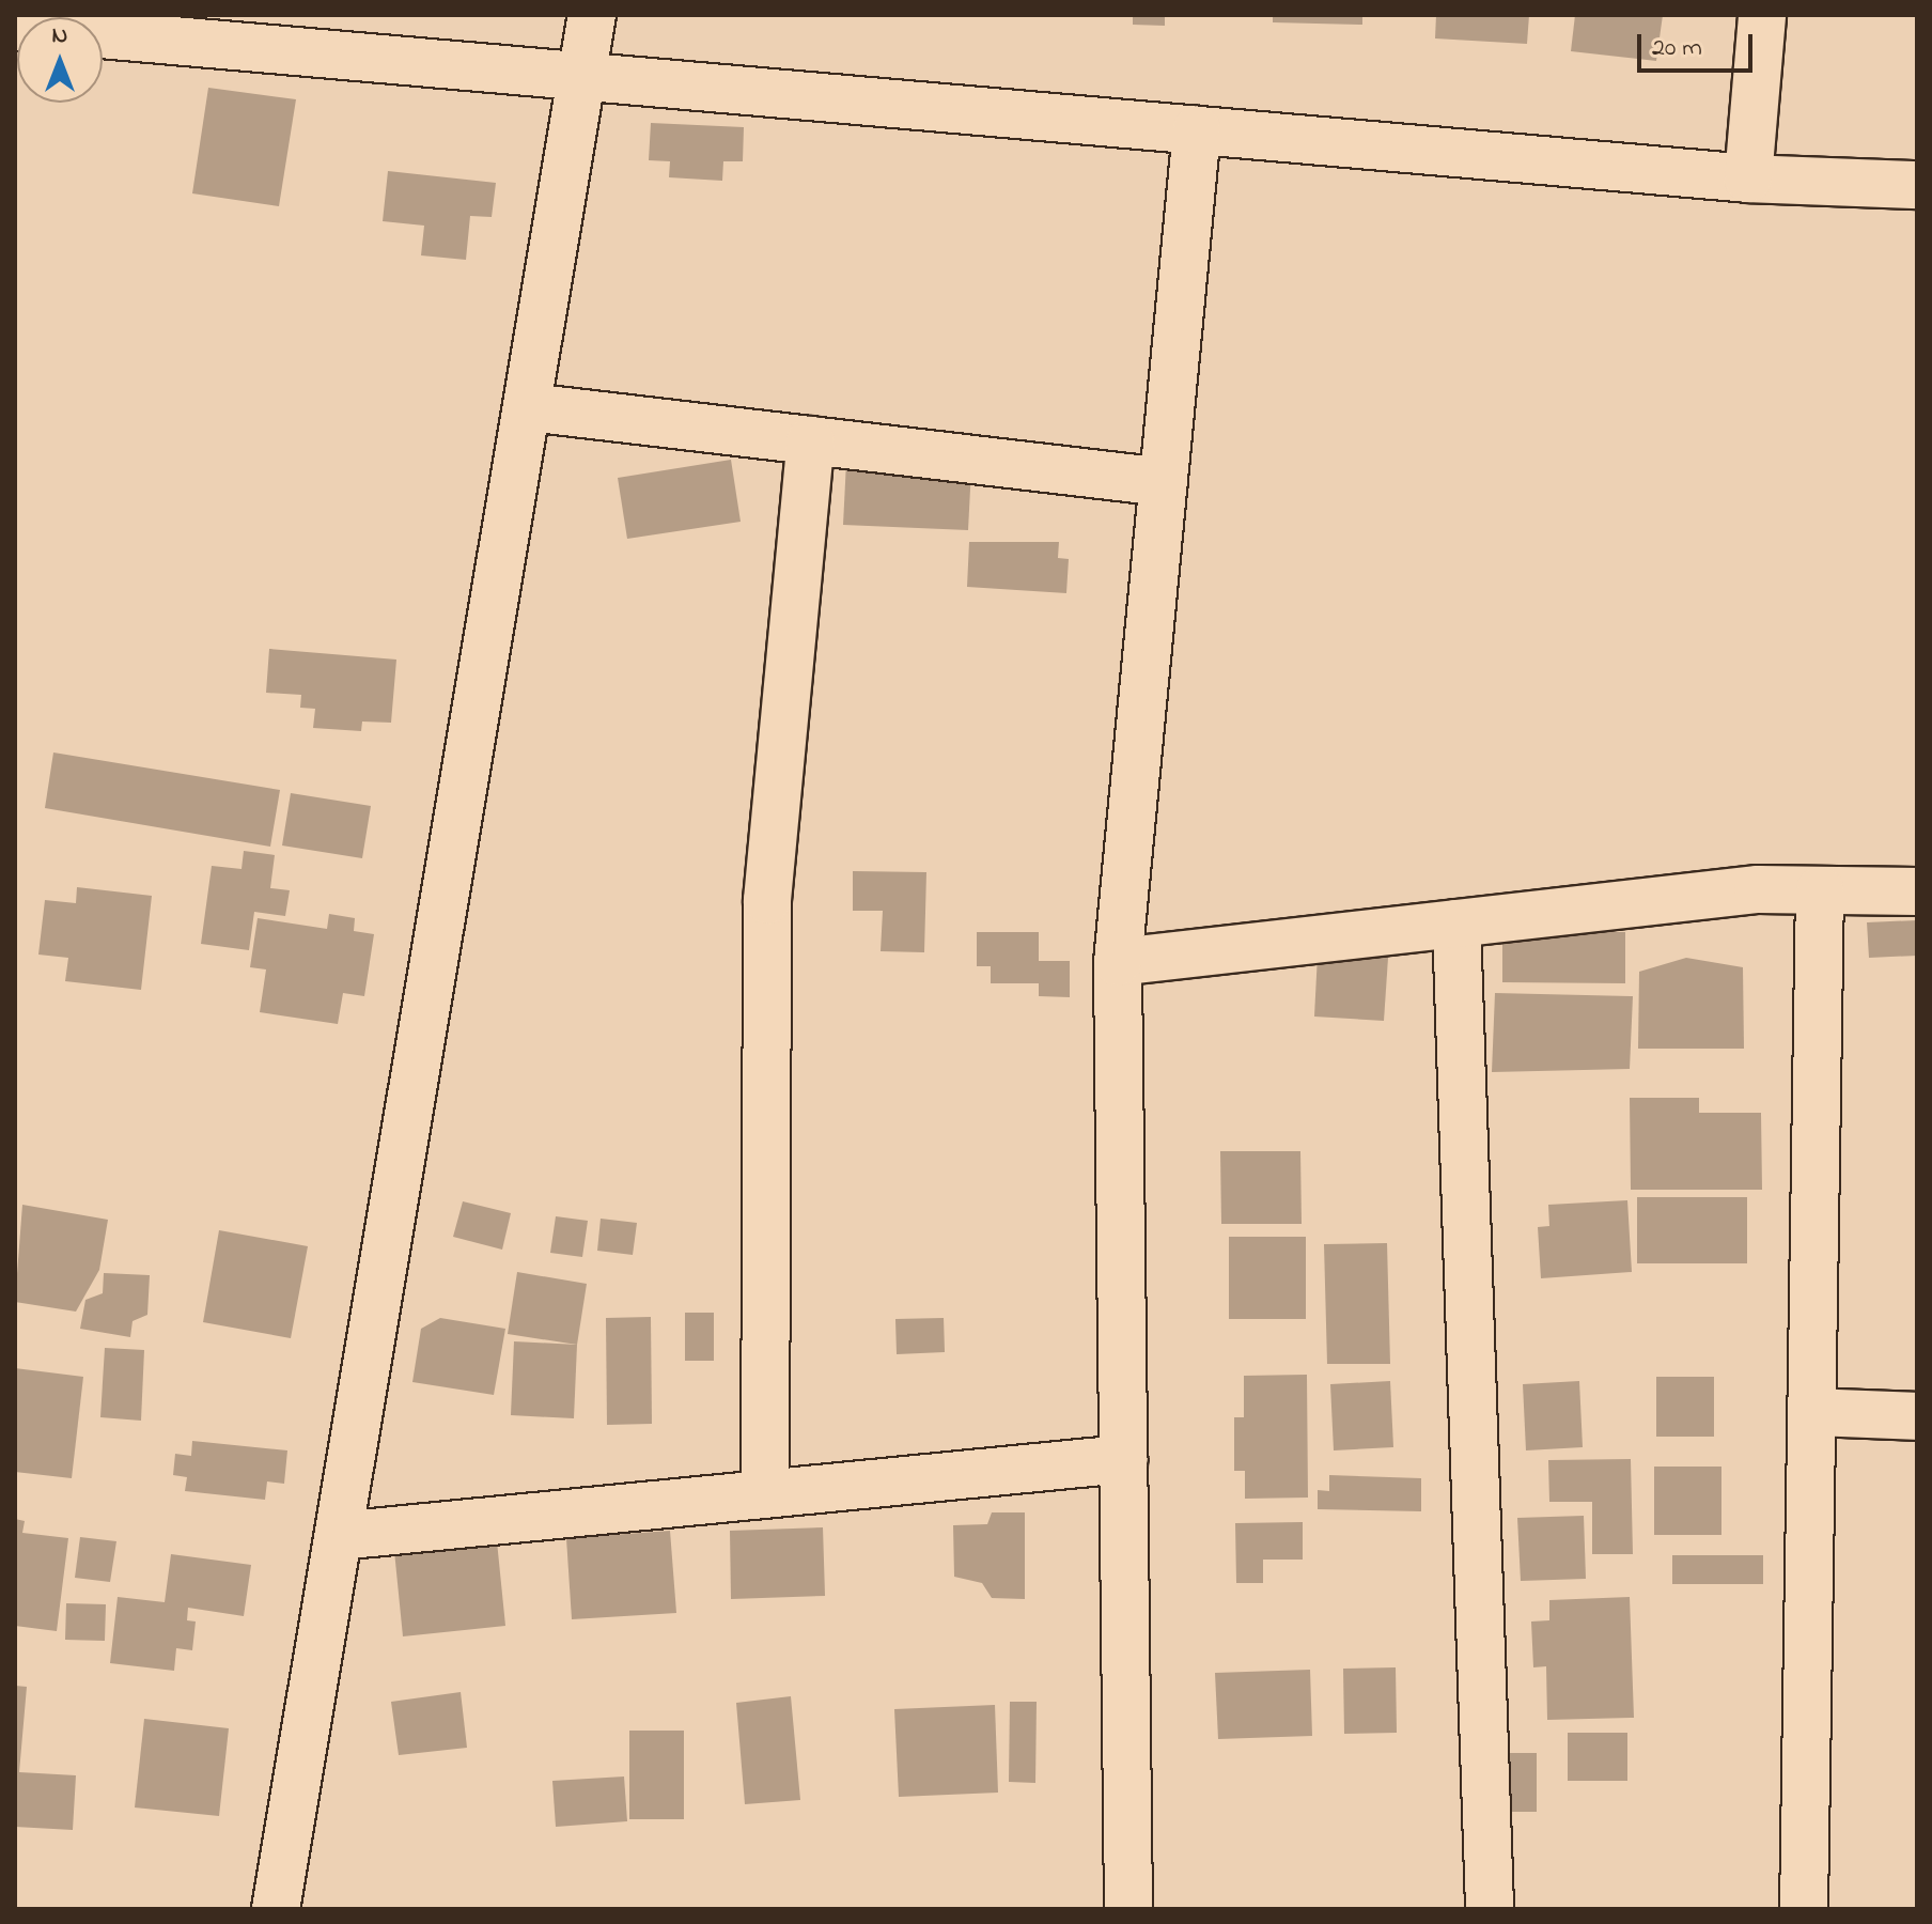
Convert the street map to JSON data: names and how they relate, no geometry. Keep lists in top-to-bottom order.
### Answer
{
  "scale_bar": "20 m",
  "north": "top"
}
